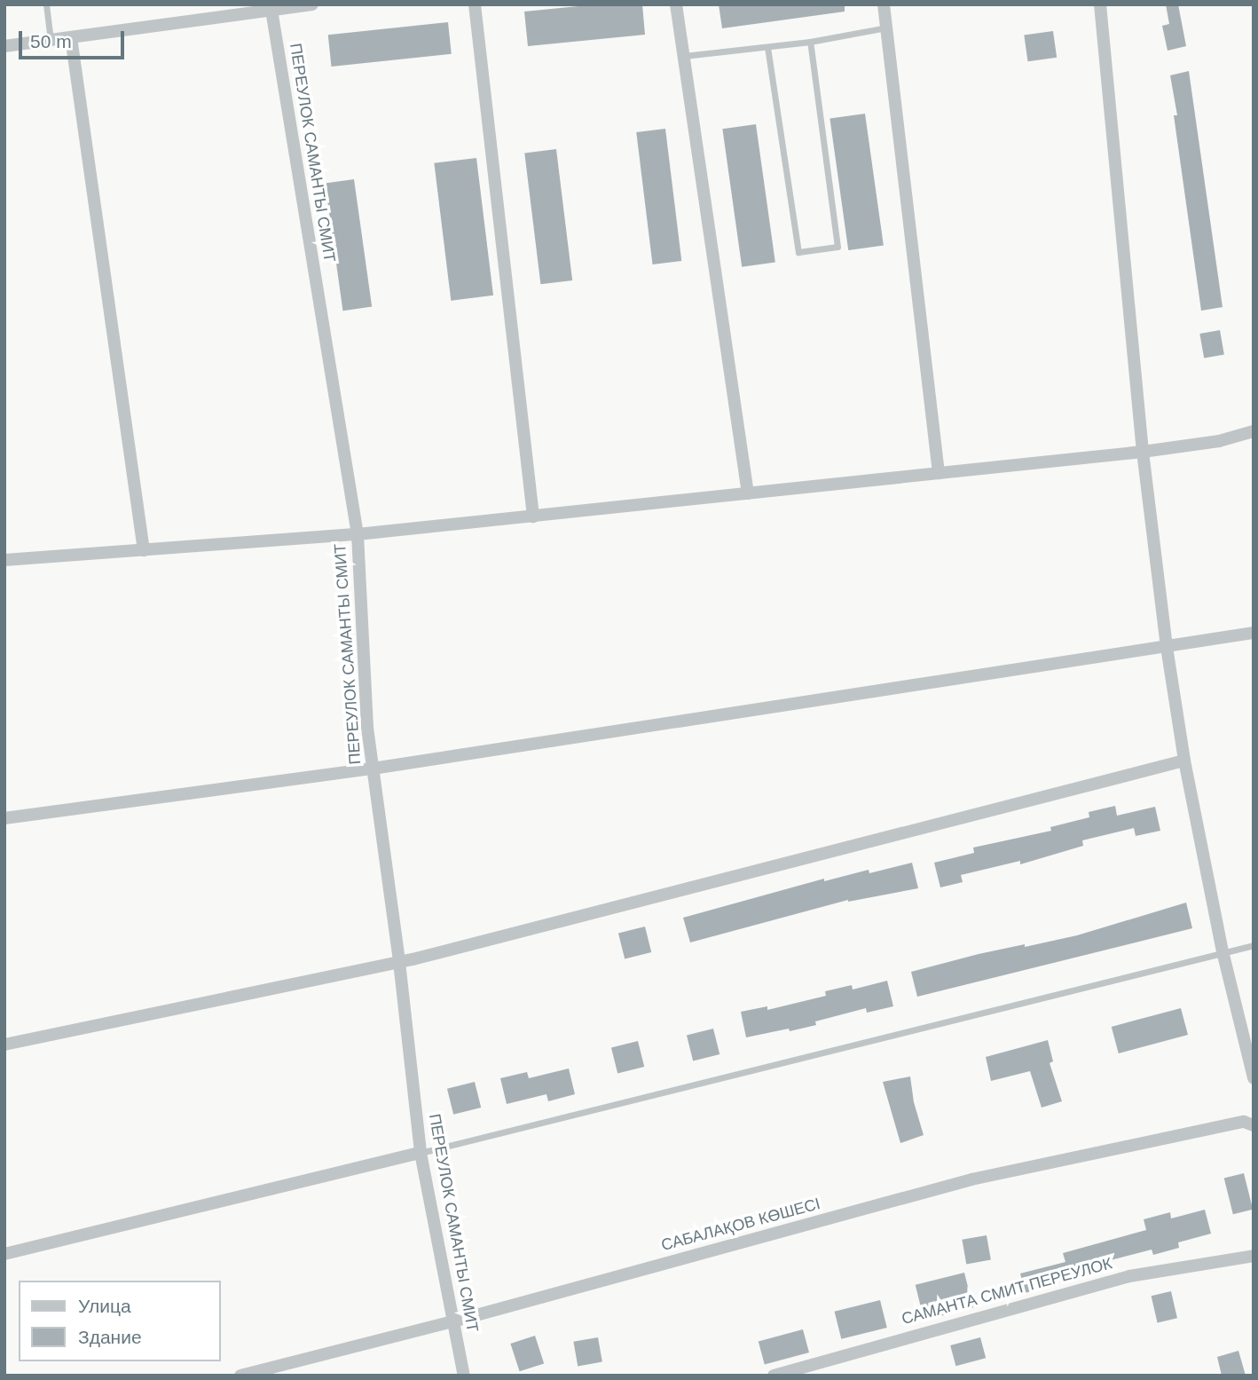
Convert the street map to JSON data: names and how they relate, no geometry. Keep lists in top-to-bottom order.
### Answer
{
  "streets": {
    "street": ["ПЕРЕУЛОК САМАНТЫ СМИТ", "САБАЛАҚОВ КӨШЕСІ", "САМАНТА СМИТ ПЕРЕУЛОК"]
  },
  "crossings": [
    ["ПЕРЕУЛОК САМАНТЫ СМИТ", "САБАЛАҚОВ КӨШЕСІ"]
  ],
  "legend": ["Улица", "Здание"],
  "scale_bar": "50 m"
}
